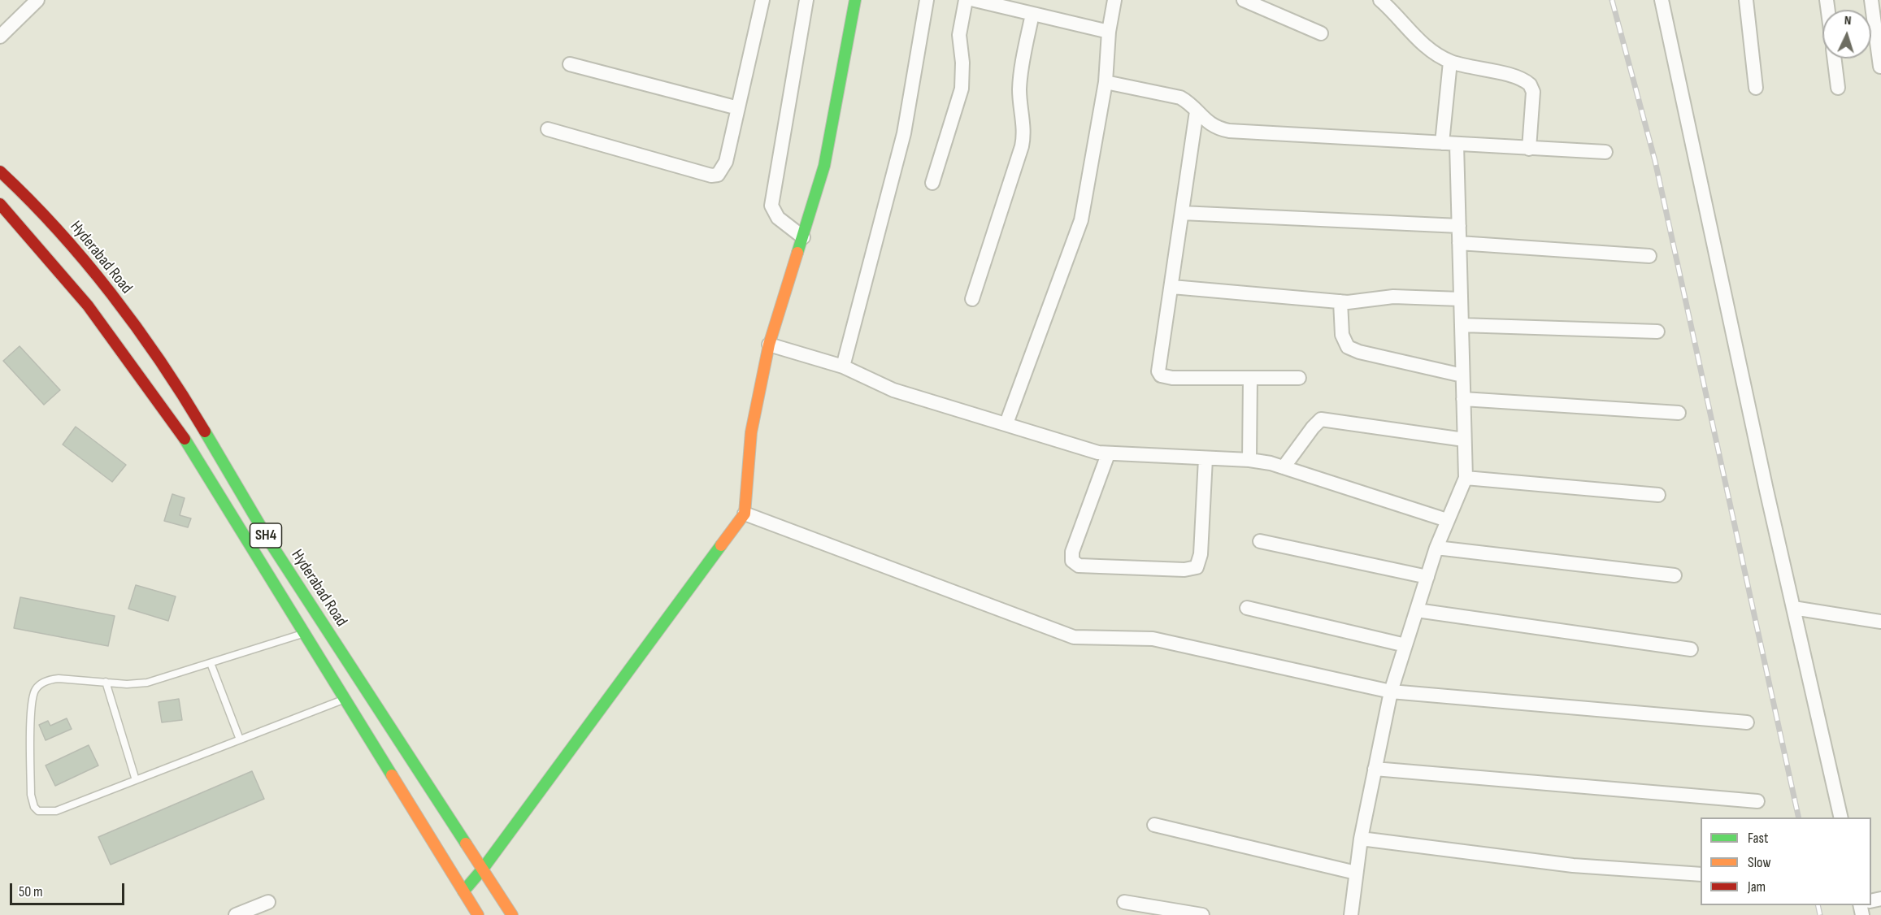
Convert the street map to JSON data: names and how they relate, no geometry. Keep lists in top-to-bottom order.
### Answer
{
  "streets": {
    "main road": ["Hyderabad Road", "SH4"]
  },
  "legend": ["Fast", "Slow", "Jam"],
  "scale_bar": "50 m",
  "north": "top"
}
